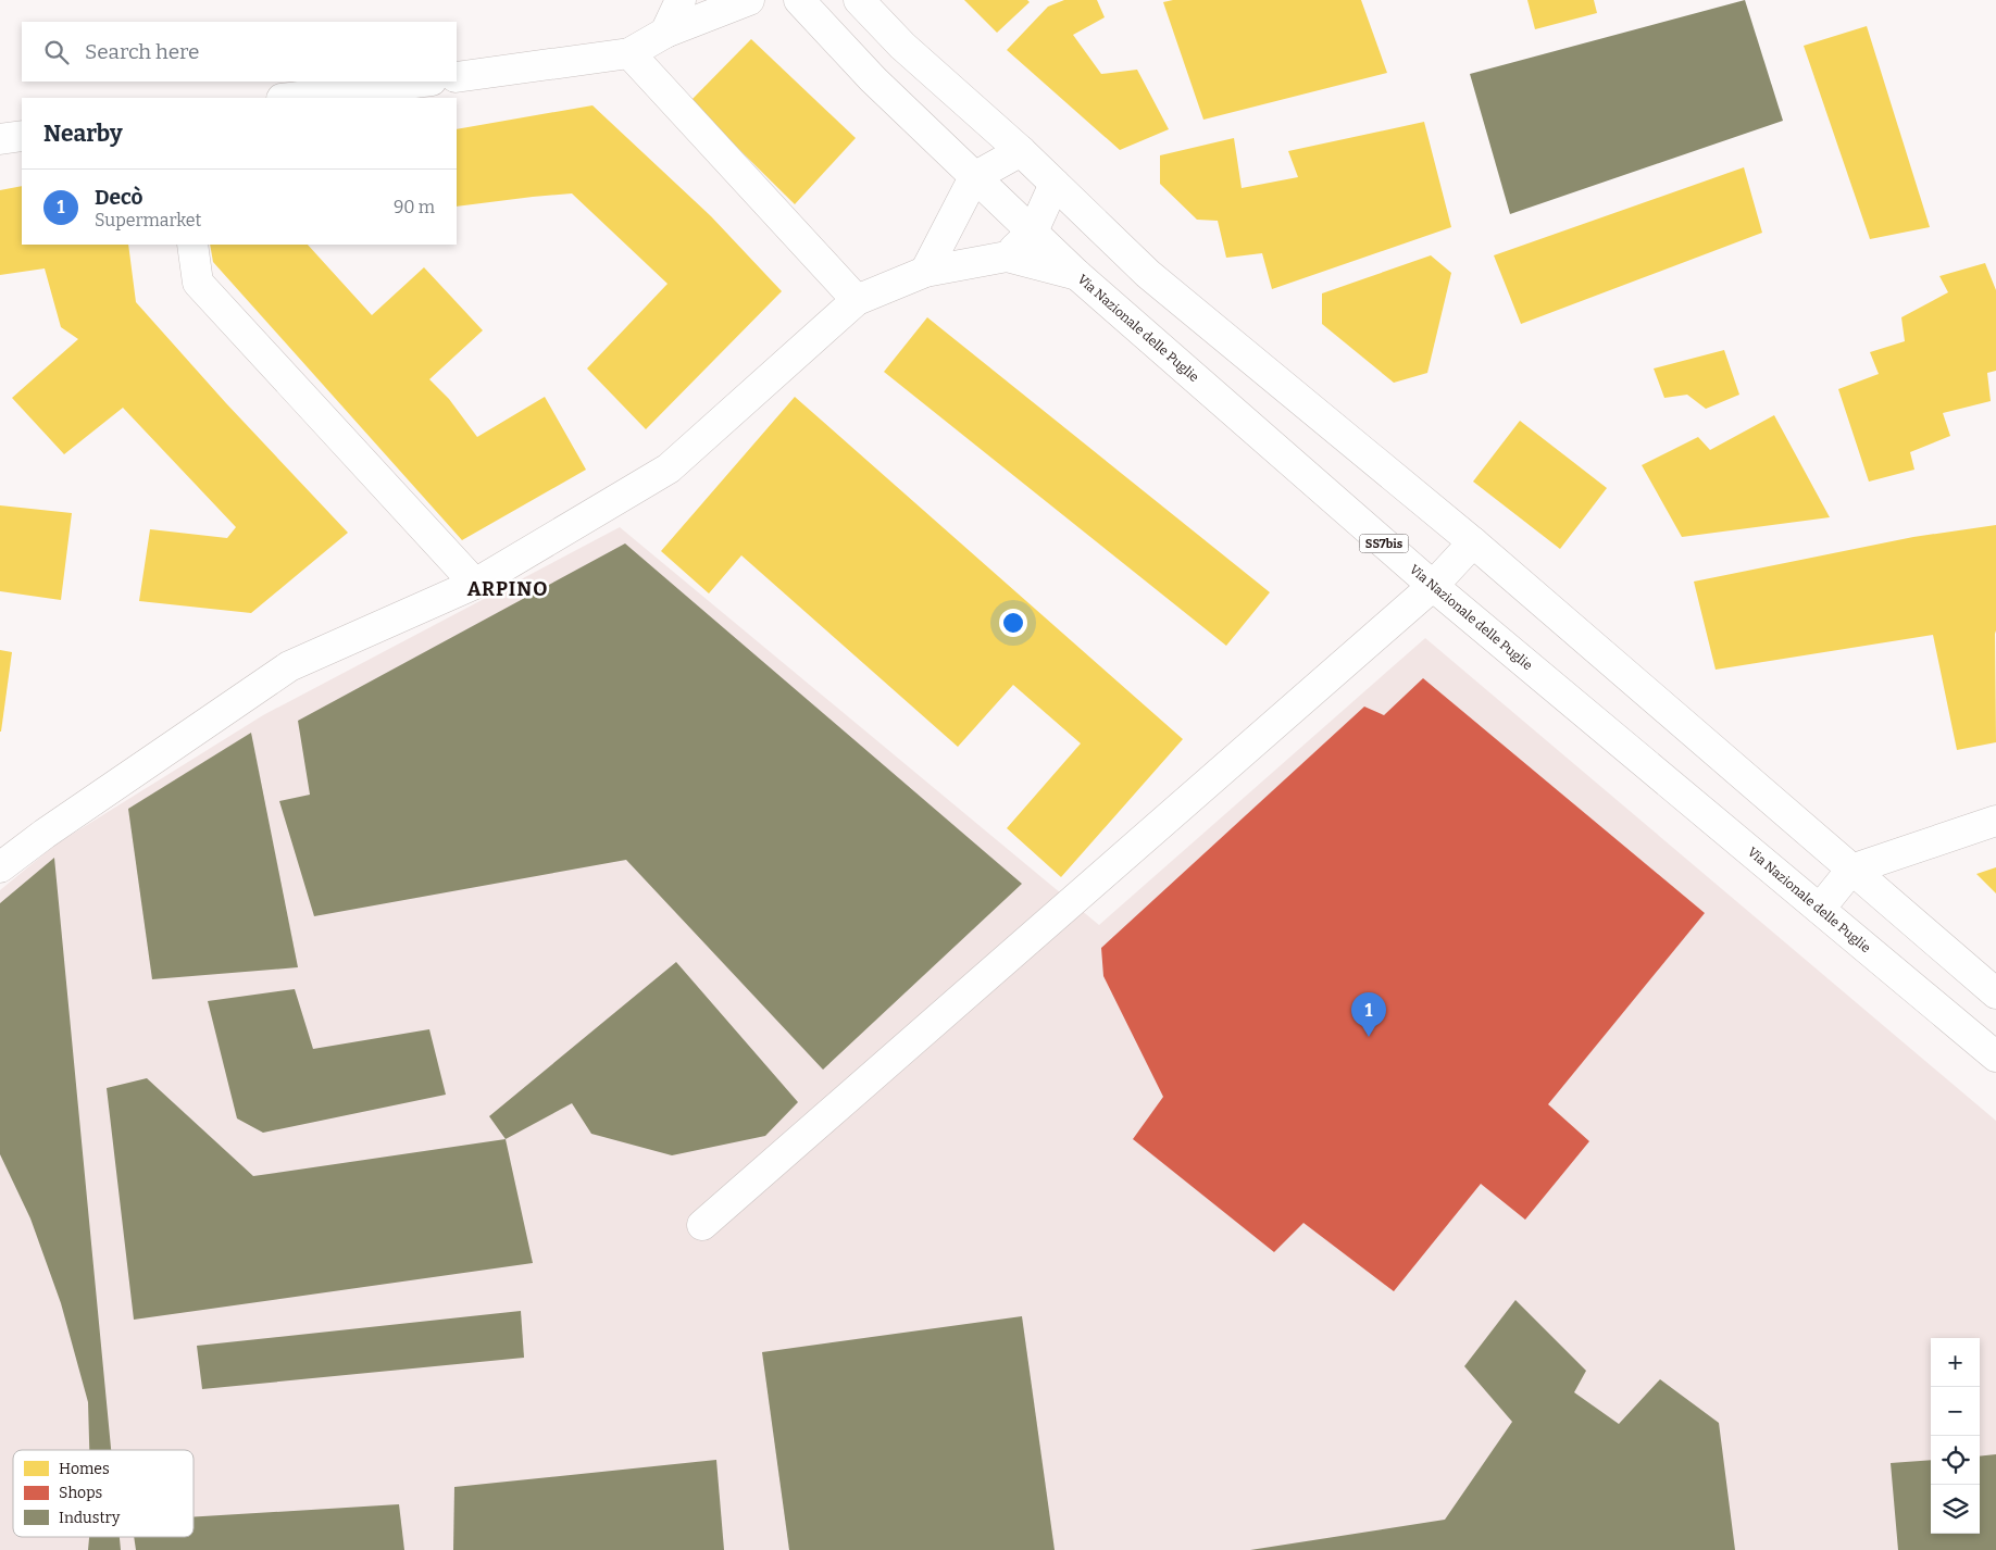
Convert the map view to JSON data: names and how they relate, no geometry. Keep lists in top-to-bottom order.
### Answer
{
  "streets": {
    "street": ["Via Nazionale delle Puglie", "SS7bis"]
  },
  "districts": ["ARPINO"],
  "legend": ["Homes", "Shops", "Industry"],
  "page": {
    "search": "Search here",
    "heading": "Nearby",
    "list": [
      {
        "mark": "1",
        "name": "Decò",
        "note": "Supermarket",
        "value": "90 m"
      }
    ],
    "pins": "1",
    "map_buttons": ["+", "−"]
  }
}
